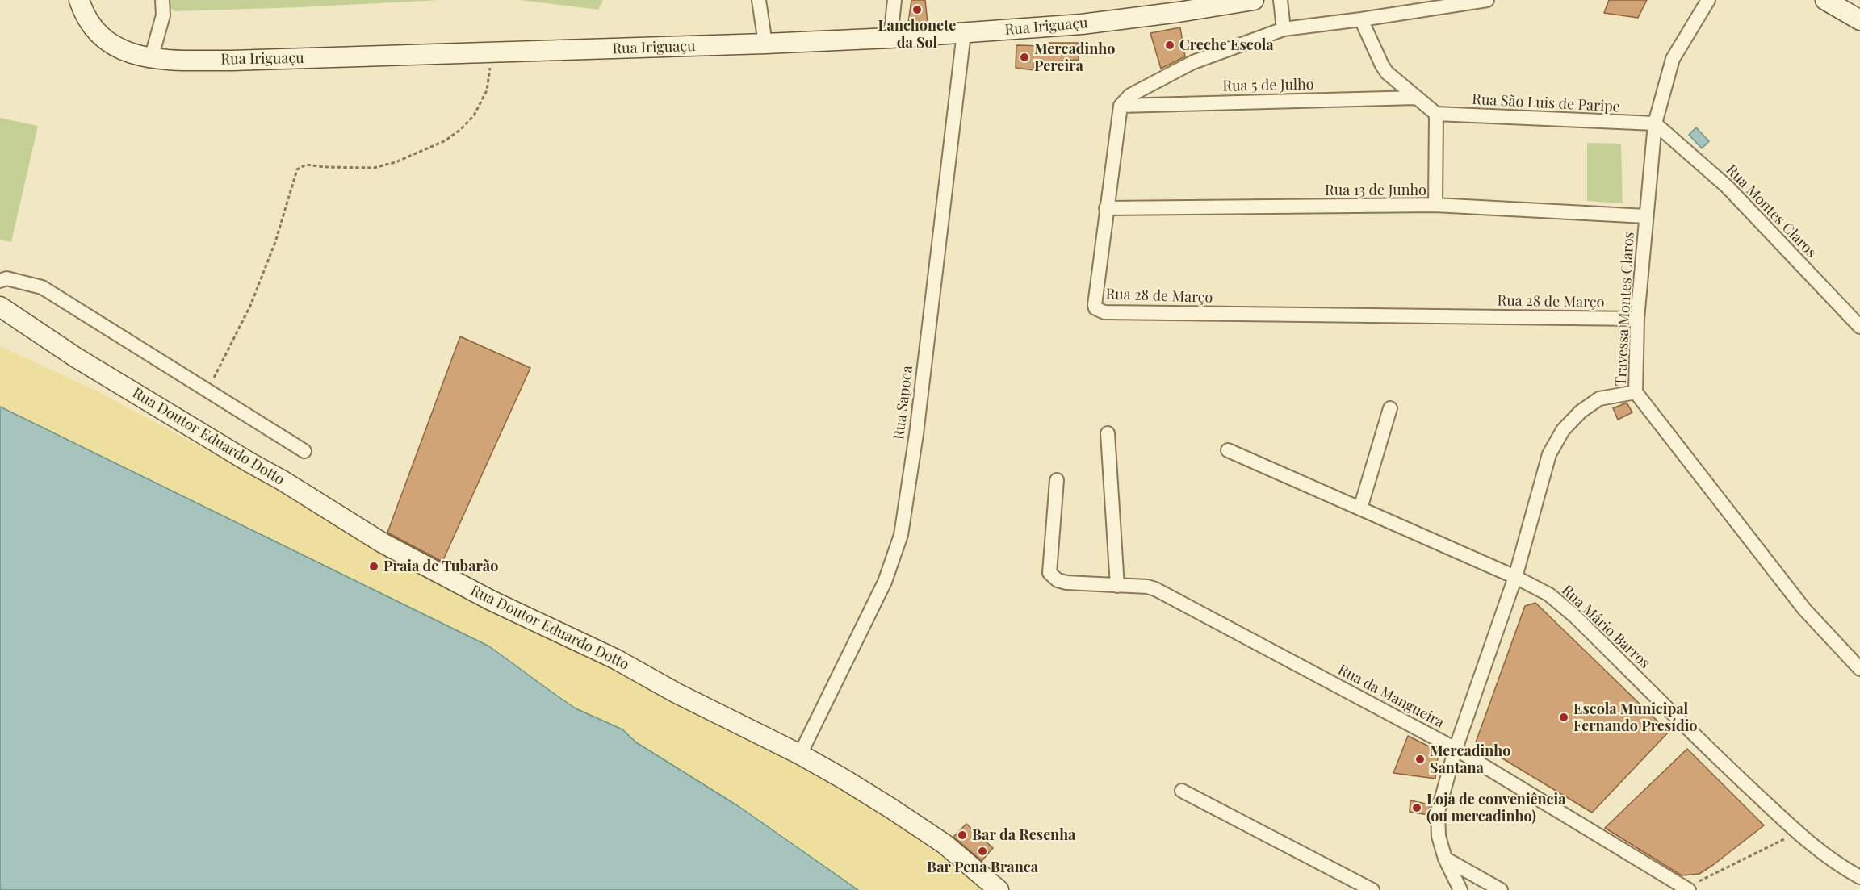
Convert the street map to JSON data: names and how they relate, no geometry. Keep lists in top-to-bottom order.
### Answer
{
  "streets": {
    "main road": ["Rua Iriguaçu", "Rua Doutor Eduardo Dotto"],
    "street": [
      "Rua 5 de Julho",
      "Rua São Luis de Paripe",
      "Rua 13 de Junho",
      "Rua Montes Claros",
      "Rua 28 de Março",
      "Travessa Montes Claros",
      "Rua Sapoca",
      "Rua Mário Barros",
      "Rua da Mangueira"
    ]
  },
  "crossings": [
    ["Rua Iriguaçu", "Rua Sapoca"],
    ["Rua 5 de Julho", "Rua 28 de Março"],
    ["Rua São Luis de Paripe", "Rua Montes Claros"],
    ["Rua São Luis de Paripe", "Travessa Montes Claros"],
    ["Rua 13 de Junho", "Rua 28 de Março"],
    ["Rua 13 de Junho", "Travessa Montes Claros"],
    ["Rua Montes Claros", "Travessa Montes Claros"],
    ["Rua 28 de Março", "Travessa Montes Claros"],
    ["Rua Sapoca", "Rua Doutor Eduardo Dotto"]
  ],
  "places": [
    "Lanchonete da Sol",
    "Creche Escola",
    "Mercadinho Pereira",
    "Praia de Tubarão",
    "Escola Municipal Fernando Presídio",
    "Mercadinho Santana",
    "Loja de conveniência (ou mercadinho)",
    "Bar da Resenha",
    "Bar Pena Branca"
  ]
}
